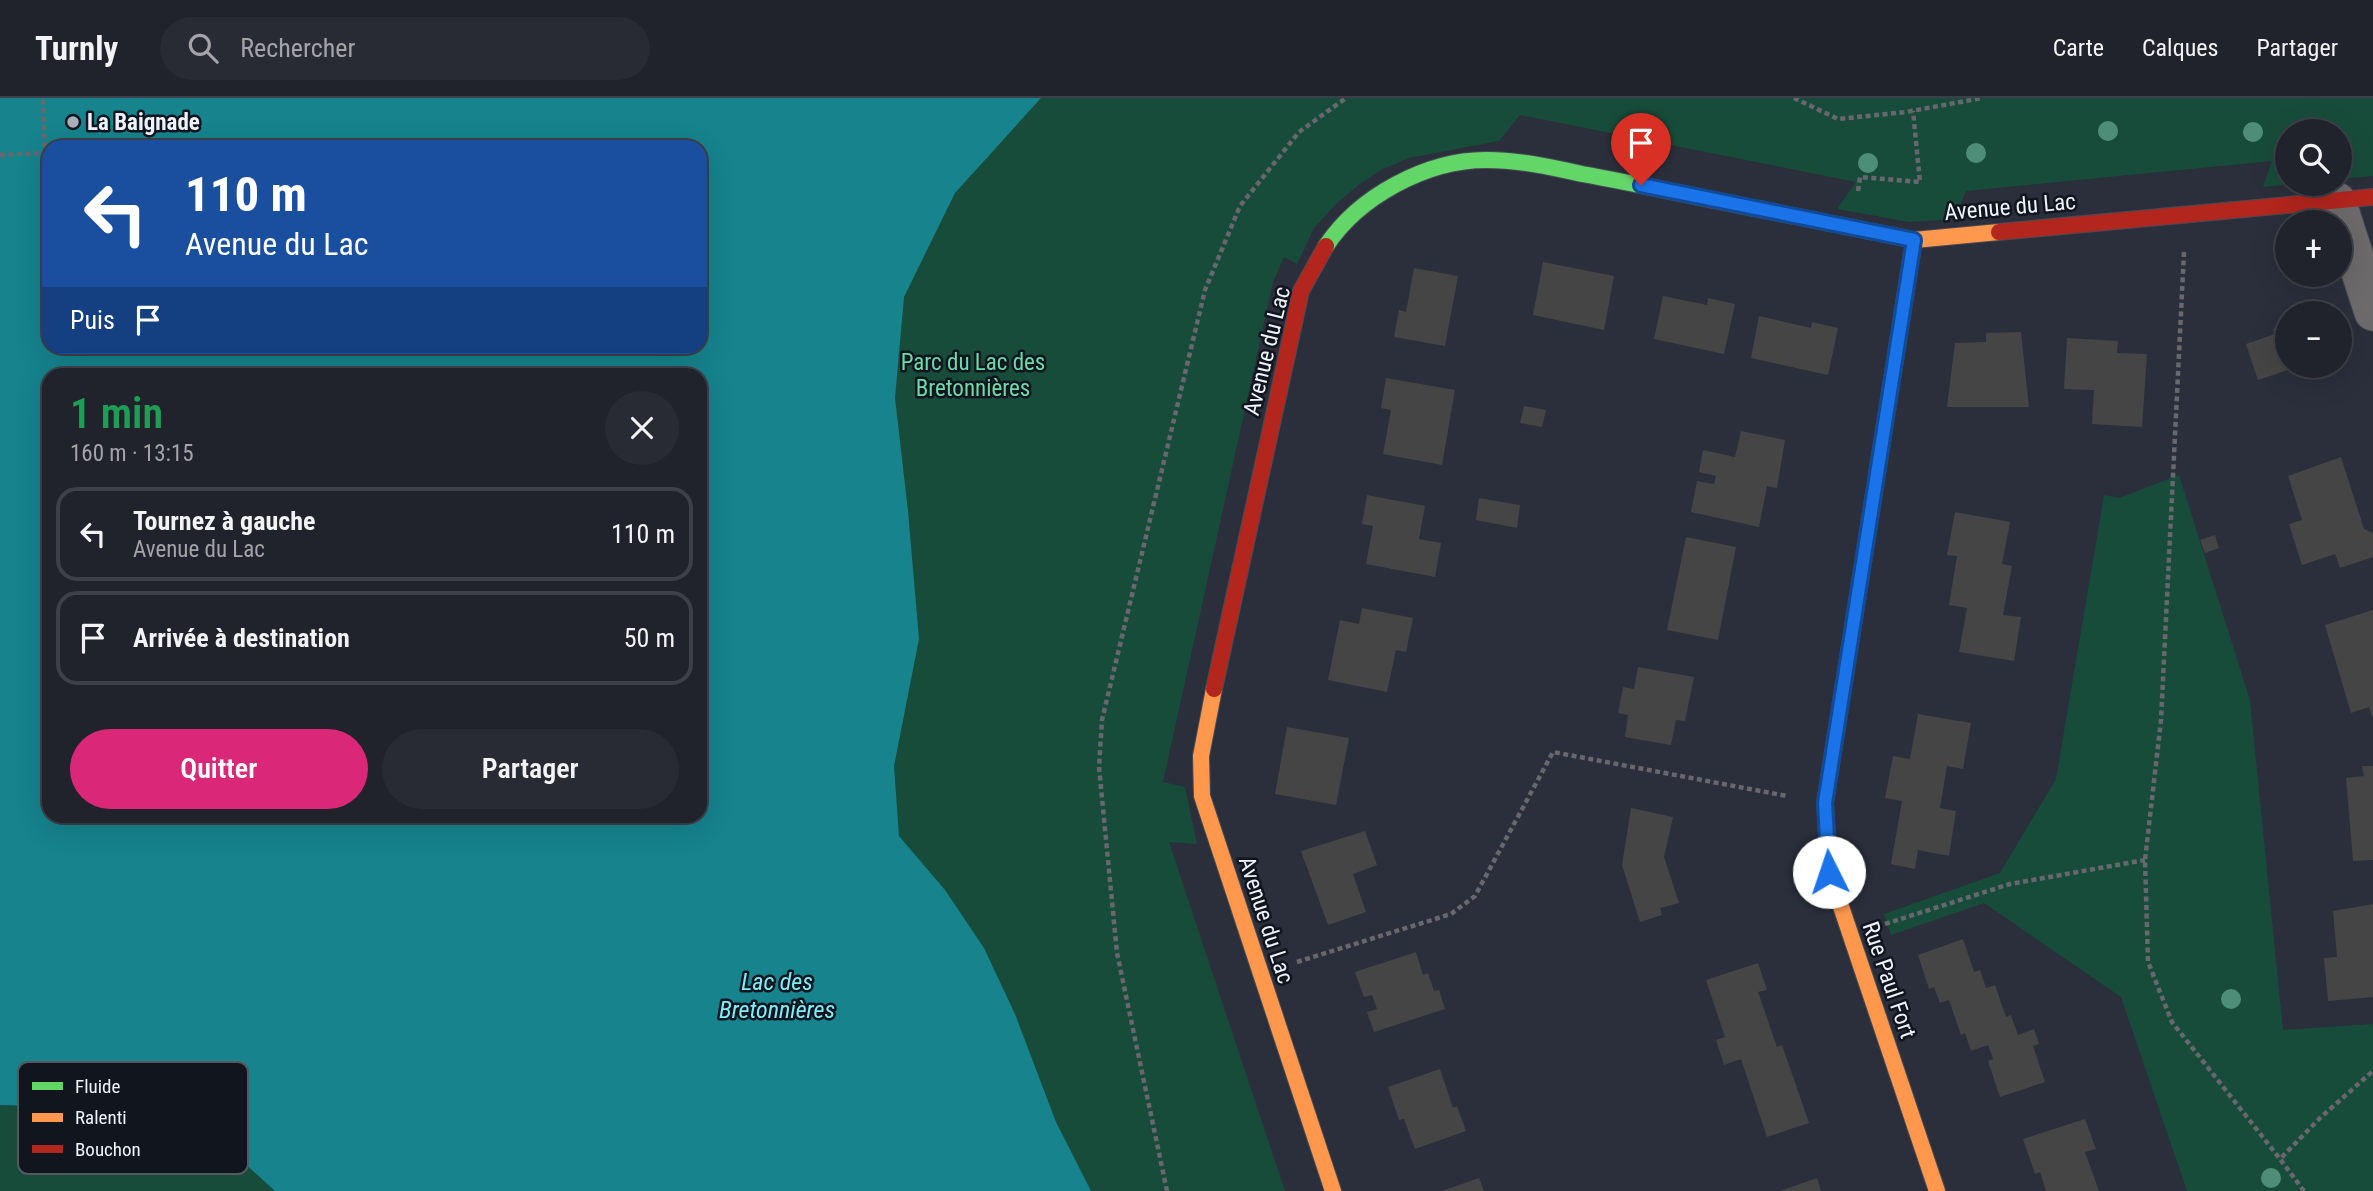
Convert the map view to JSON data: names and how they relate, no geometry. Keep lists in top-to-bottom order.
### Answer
{
  "streets": {
    "street": ["Avenue du Lac", "Rue Paul Fort"]
  },
  "crossings": [
    ["Avenue du Lac", "Rue Paul Fort"]
  ],
  "water": ["Lac des Bretonnières"],
  "parks": ["Parc du Lac des Bretonnières"],
  "places": ["La Baignade"],
  "legend": ["Fluide", "Ralenti", "Bouchon"],
  "page": {
    "header": "Turnly",
    "search": "Rechercher",
    "nav": ["Carte", "Calques", "Partager"],
    "map_buttons": ["+", "−"],
    "turn": ["110 m", "Avenue du Lac"],
    "then": "Puis",
    "heading": ["1 min", "160 m · 13:15"],
    "list": [
      {
        "name": "Tournez à gauche",
        "note": "Avenue du Lac",
        "value": "110 m"
      },
      {
        "name": "Arrivée à destination",
        "value": "50 m"
      }
    ],
    "buttons": ["Quitter", "Partager"]
  }
}
